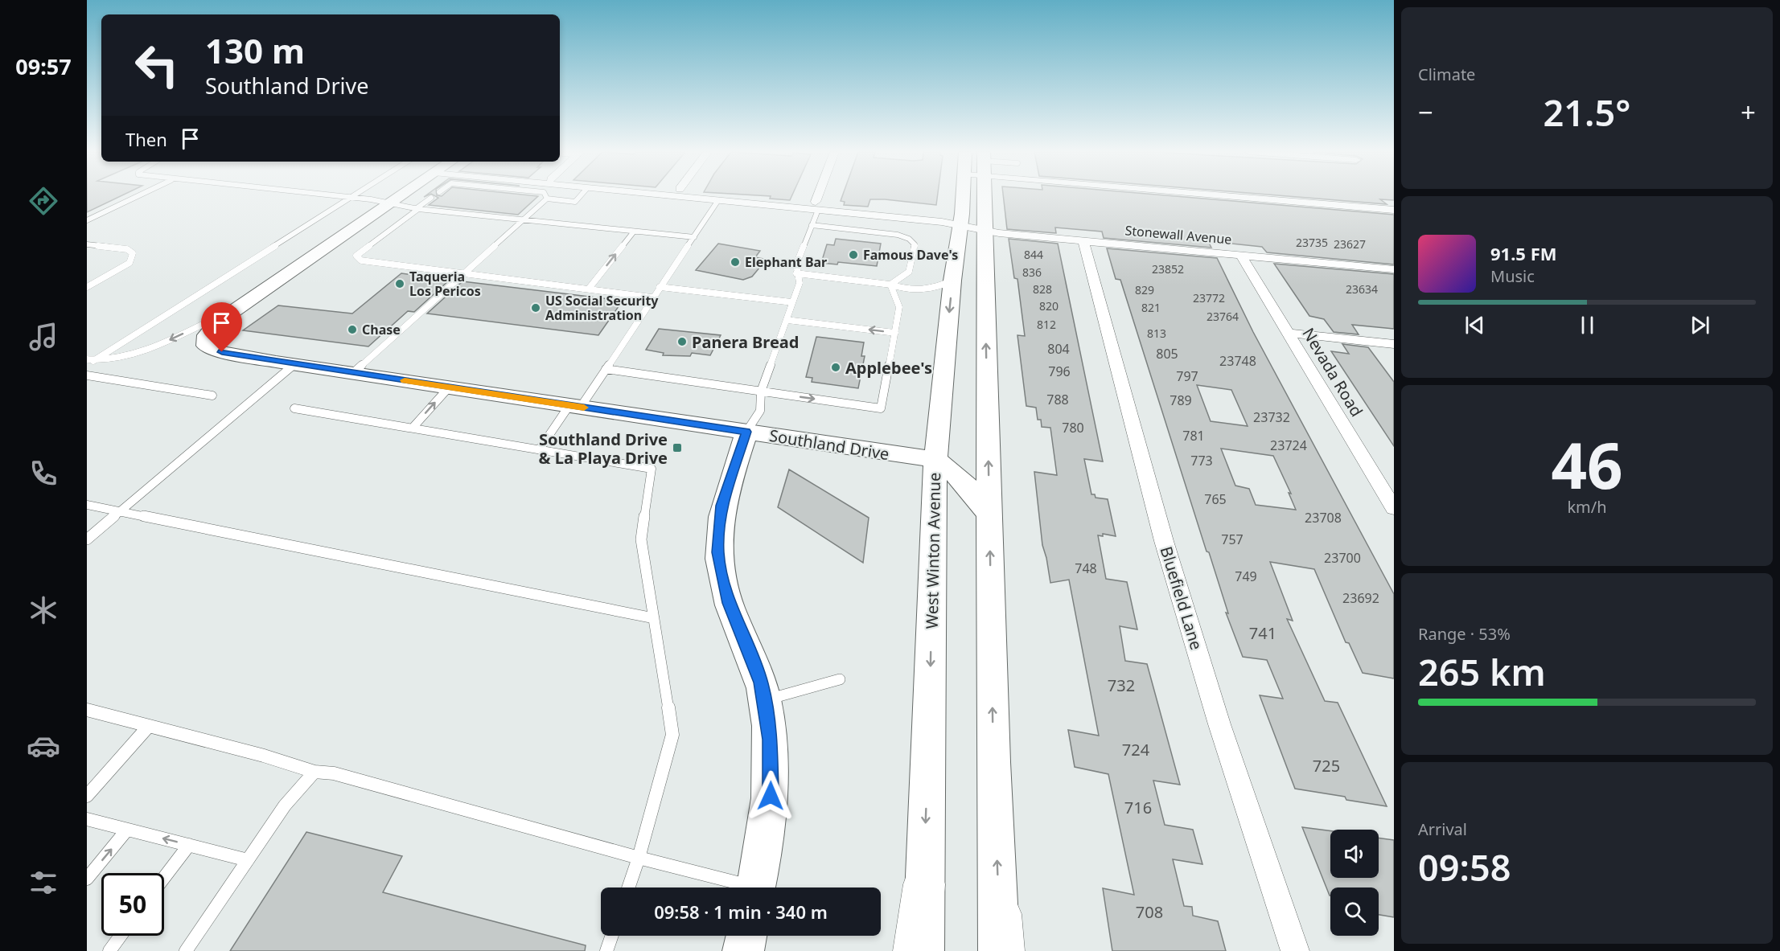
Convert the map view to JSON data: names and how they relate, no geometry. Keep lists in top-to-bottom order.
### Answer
{
  "streets": {
    "main road": ["Southland Drive", "West Winton Avenue"],
    "street": ["Stonewall Avenue", "Nevada Road", "Bluefield Lane"]
  },
  "crossings": [
    ["Stonewall Avenue", "Nevada Road"],
    ["Stonewall Avenue", "West Winton Avenue"],
    ["Stonewall Avenue", "Bluefield Lane"],
    ["Southland Drive", "West Winton Avenue"]
  ],
  "places": {
    "other": [
      "Famous Dave's",
      "Elephant Bar",
      "Taqueria Los Pericos",
      "US Social Security Administration",
      "Chase",
      "Panera Bread",
      "Applebee's"
    ],
    "transit": ["Southland Drive & La Playa Drive"]
  },
  "house_numbers": [
    "23735",
    "23627",
    "844",
    "23852",
    "836",
    "828",
    "23634",
    "829",
    "23772",
    "820",
    "821",
    "23764",
    "812",
    "813",
    "804",
    "805",
    "23748",
    "796",
    "797",
    "788",
    "789",
    "23732",
    "780",
    "781",
    "23724",
    "773",
    "765",
    "23708",
    "757",
    "23700",
    "748",
    "749",
    "23692",
    "741",
    "732",
    "724",
    "725",
    "716",
    "708"
  ],
  "page": {
    "tabs": "09:57",
    "tile": [
      "Climate",
      ["46", "km/h"],
      ["Range · 53%", "265 km"],
      ["Arrival", "09:58"]
    ],
    "turn": ["130 m", "Southland Drive"],
    "heat": ["−", "21.5°", "+"],
    "then": "Then",
    "song": ["91.5 FM", "Music"],
    "limit": "50",
    "trip": "09:58 · 1 min · 340 m"
  }
}
